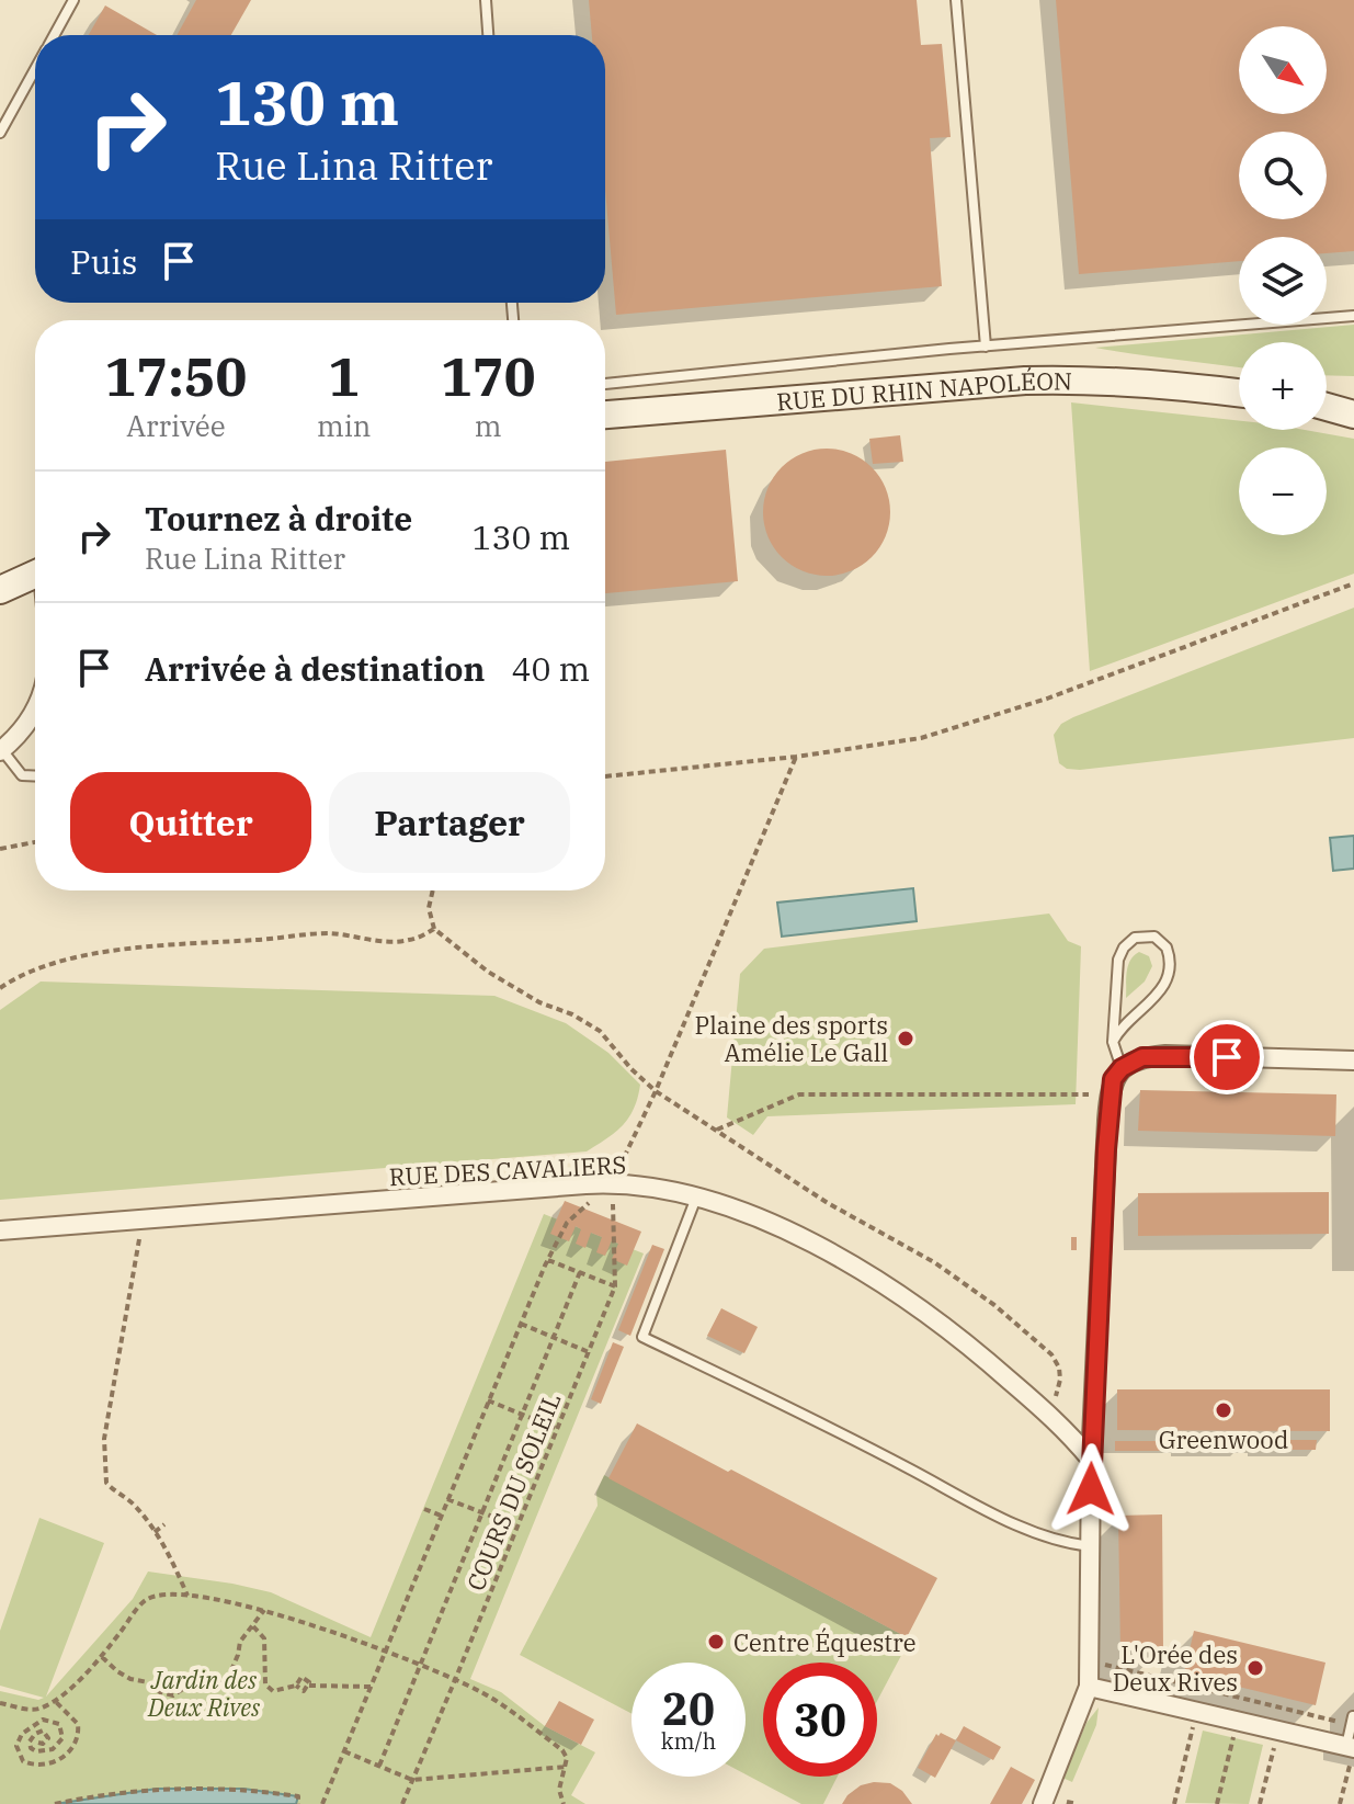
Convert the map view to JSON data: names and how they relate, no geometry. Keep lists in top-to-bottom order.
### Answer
{
  "streets": {
    "main road": ["RUE DU RHIN NAPOLÉON"],
    "street": ["RUE DES CAVALIERS"],
    "path": ["COURS DU SOLEIL"]
  },
  "crossings": [
    ["RUE DES CAVALIERS", "COURS DU SOLEIL"]
  ],
  "parks": ["Jardin des Deux Rives"],
  "places": [
    "Plaine des sports Amélie Le Gall",
    "Greenwood",
    "Centre Équestre",
    "L'Orée des Deux Rives"
  ],
  "north": "bottom right",
  "page": {
    "map_buttons": ["+", "−"],
    "turn": ["130 m", "Rue Lina Ritter"],
    "then": "Puis",
    "eta": [
      "17:50",
      "Arrivée",
      "1",
      "min",
      "170",
      "m"
    ],
    "list": [
      {
        "name": "Tournez à droite",
        "note": "Rue Lina Ritter",
        "value": "130 m"
      },
      {
        "name": "Arrivée à destination",
        "value": "40 m"
      }
    ],
    "buttons": ["Quitter", "Partager"],
    "speed": "20 km/h",
    "limit": "30"
  }
}
